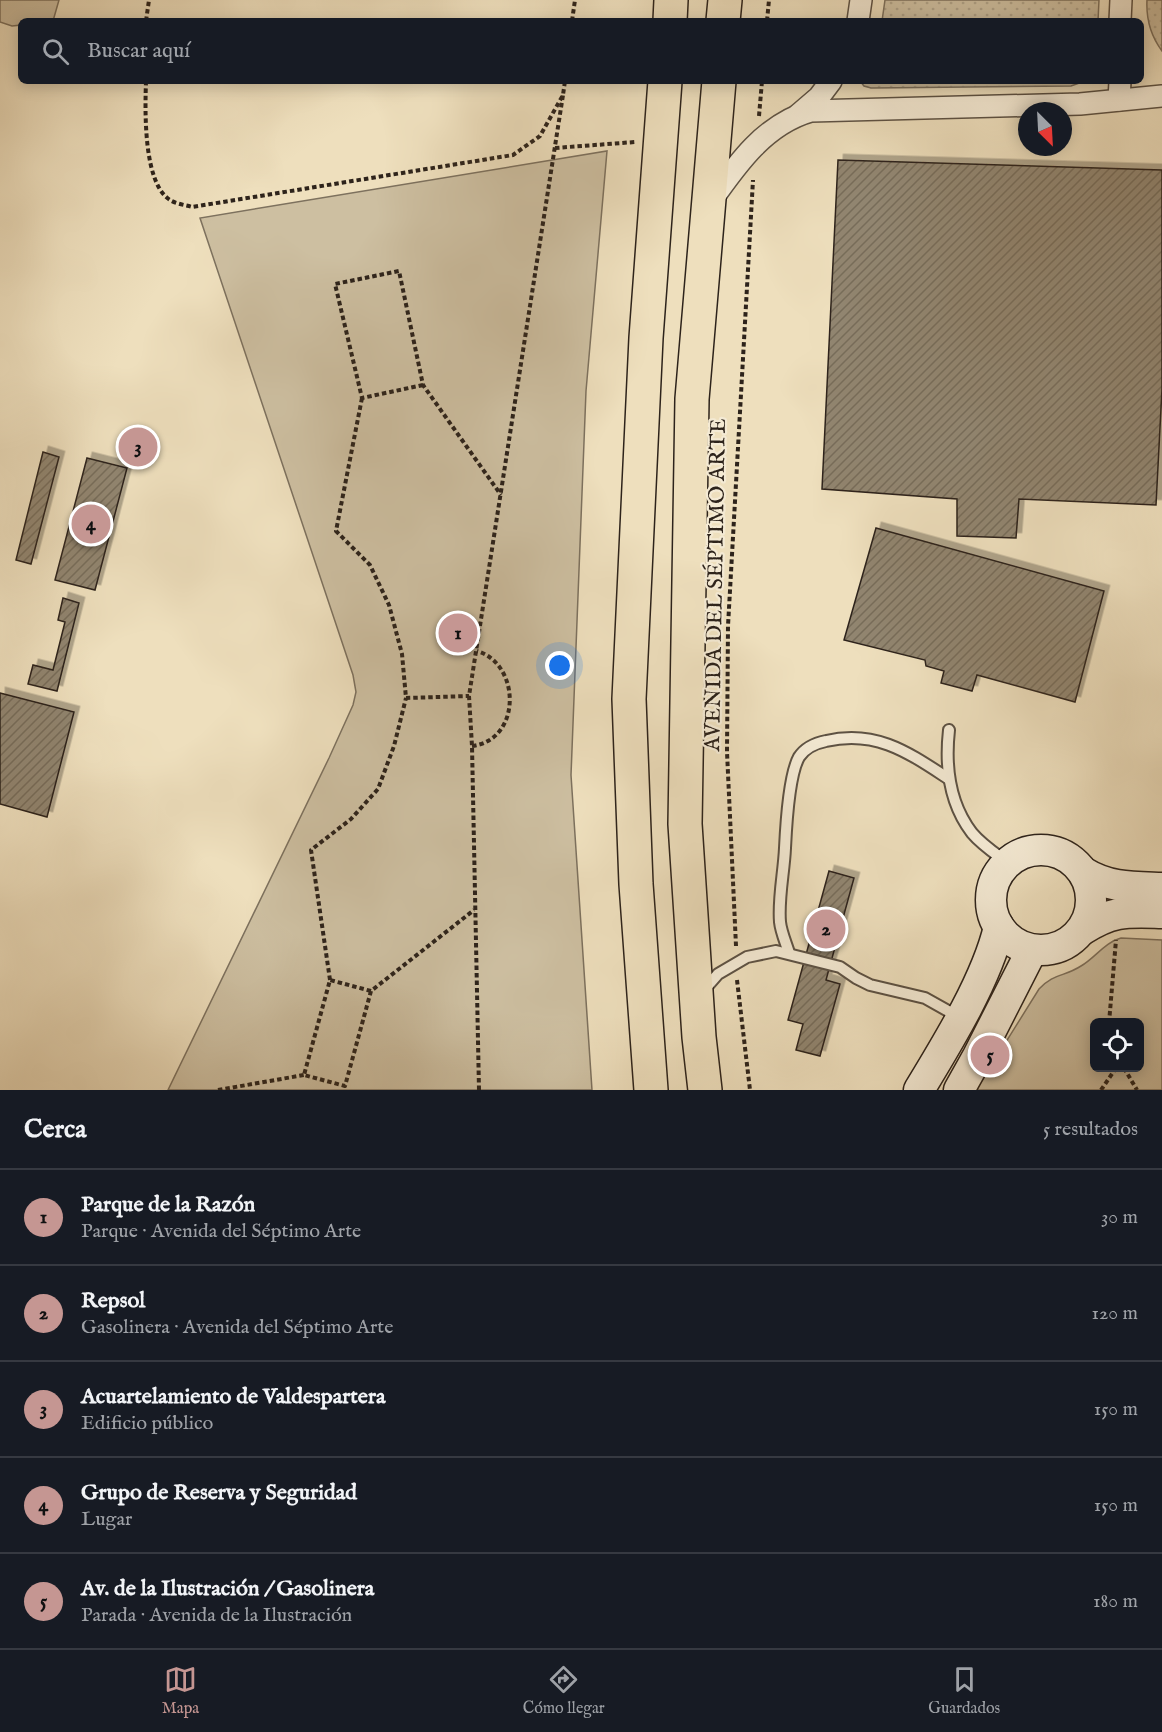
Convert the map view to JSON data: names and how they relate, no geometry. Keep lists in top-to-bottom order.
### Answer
{
  "streets": {
    "main road": ["AVENIDA DEL SÉPTIMO ARTE"]
  },
  "north": "bottom right",
  "page": {
    "search": "Buscar aquí",
    "pins": [
      "3",
      "4",
      "1",
      "2",
      "5"
    ],
    "heading": ["Cerca", "5 resultados"],
    "list": [
      {
        "mark": "1",
        "name": "Parque de la Razón",
        "note": "Parque · Avenida del Séptimo Arte",
        "value": "30 m"
      },
      {
        "mark": "2",
        "name": "Repsol",
        "note": "Gasolinera · Avenida del Séptimo Arte",
        "value": "120 m"
      },
      {
        "mark": "3",
        "name": "Acuartelamiento de Valdespartera",
        "note": "Edificio público",
        "value": "150 m"
      },
      {
        "mark": "4",
        "name": "Grupo de Reserva y Seguridad",
        "note": "Lugar",
        "value": "150 m"
      },
      {
        "mark": "5",
        "name": "Av. de la Ilustración / Gasolinera",
        "note": "Parada · Avenida de la Ilustración",
        "value": "180 m"
      }
    ],
    "nav": ["Mapa", "Cómo llegar", "Guardados"]
  }
}
